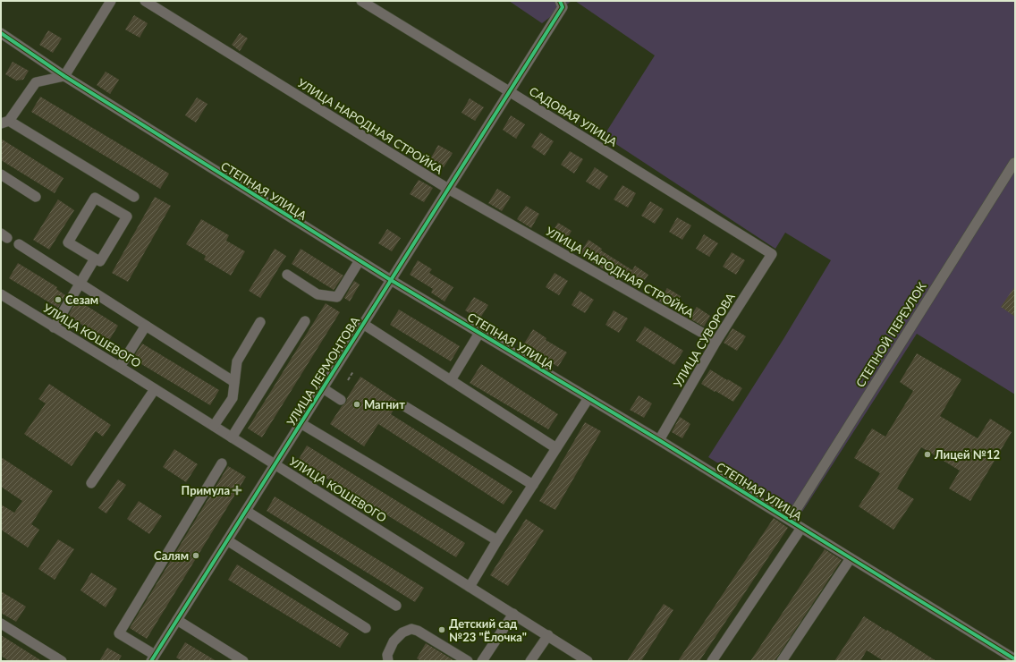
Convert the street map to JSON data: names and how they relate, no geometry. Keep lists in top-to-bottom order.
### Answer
{
  "streets": {
    "street": [
      "САДОВАЯ УЛИЦА",
      "УЛИЦА НАРОДНАЯ СТРОЙКА",
      "СТЕПНАЯ УЛИЦА",
      "СТЕПНОЙ ПЕРЕУЛОК",
      "УЛИЦА КОШЕВОГО",
      "УЛИЦА СУВОРОВА",
      "УЛИЦА ЛЕРМОНТОВА"
    ]
  },
  "crossings": [
    ["САДОВАЯ УЛИЦА", "УЛИЦА СУВОРОВА"],
    ["САДОВАЯ УЛИЦА", "УЛИЦА ЛЕРМОНТОВА"],
    ["УЛИЦА НАРОДНАЯ СТРОЙКА", "УЛИЦА СУВОРОВА"],
    ["УЛИЦА НАРОДНАЯ СТРОЙКА", "УЛИЦА ЛЕРМОНТОВА"],
    ["СТЕПНАЯ УЛИЦА", "СТЕПНОЙ ПЕРЕУЛОК"],
    ["СТЕПНАЯ УЛИЦА", "УЛИЦА СУВОРОВА"],
    ["СТЕПНАЯ УЛИЦА", "УЛИЦА ЛЕРМОНТОВА"],
    ["УЛИЦА КОШЕВОГО", "УЛИЦА ЛЕРМОНТОВА"]
  ],
  "places": {
    "other": [
      "Сезам",
      "Магнит",
      "Лицей №12",
      "Салям",
      "Детский сад №23 \"Ёлочка\""
    ],
    "health": ["Примула"]
  }
}
